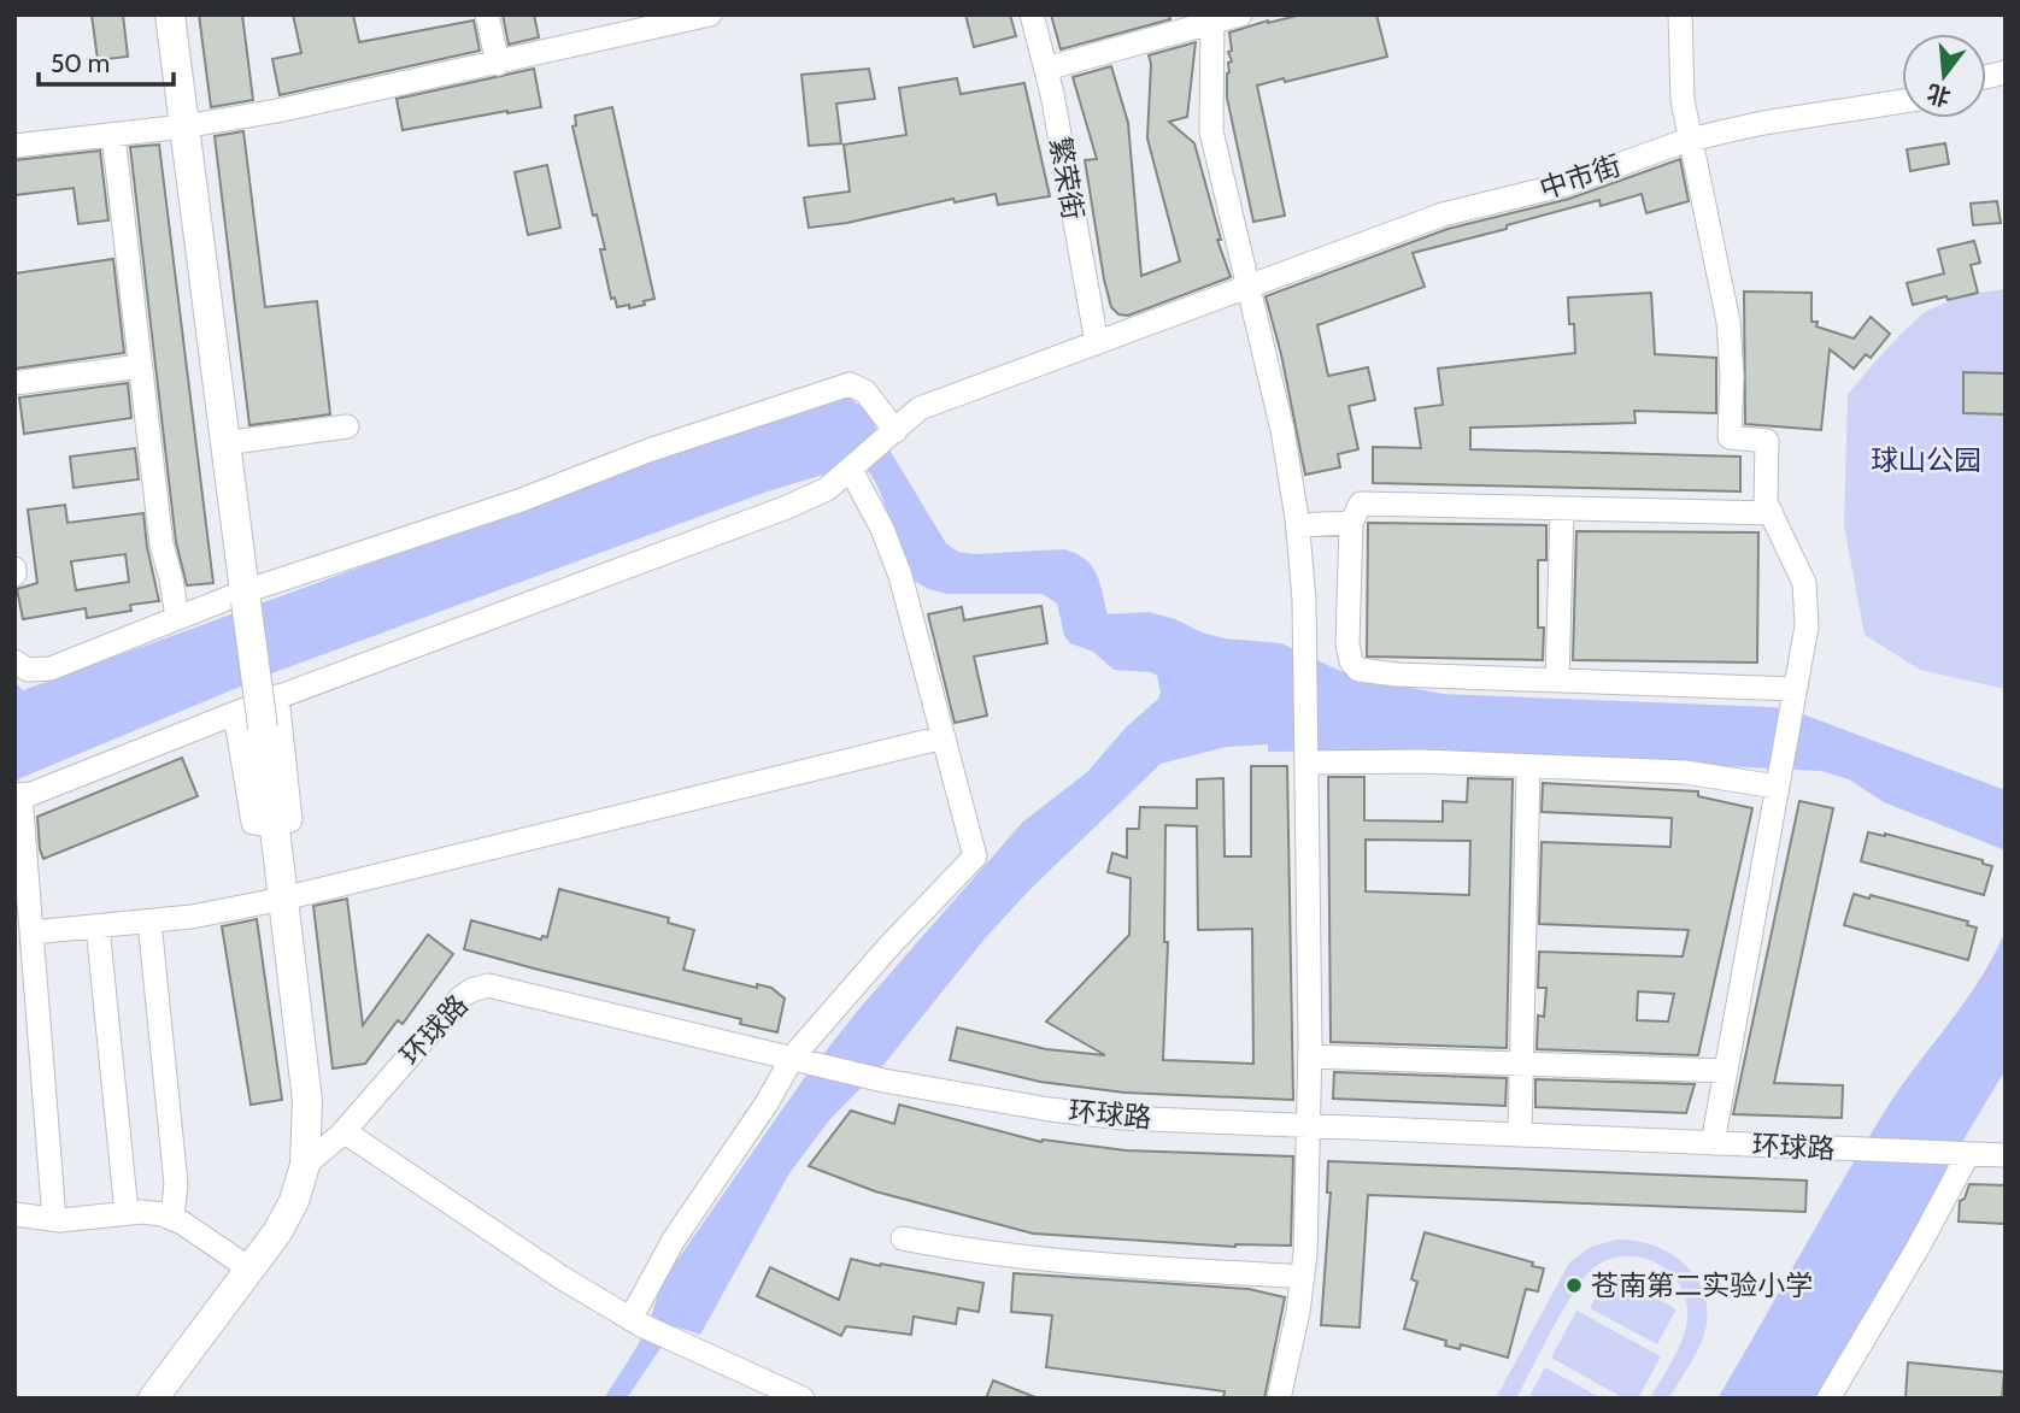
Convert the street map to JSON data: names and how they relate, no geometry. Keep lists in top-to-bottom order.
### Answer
{
  "streets": {
    "street": ["中市街", "繁荣街", "环球路"]
  },
  "crossings": [
    ["中市街", "繁荣街"]
  ],
  "parks": ["球山公园"],
  "places": ["苍南第二实验小学"],
  "scale_bar": "50 m",
  "north": "bottom"
}
